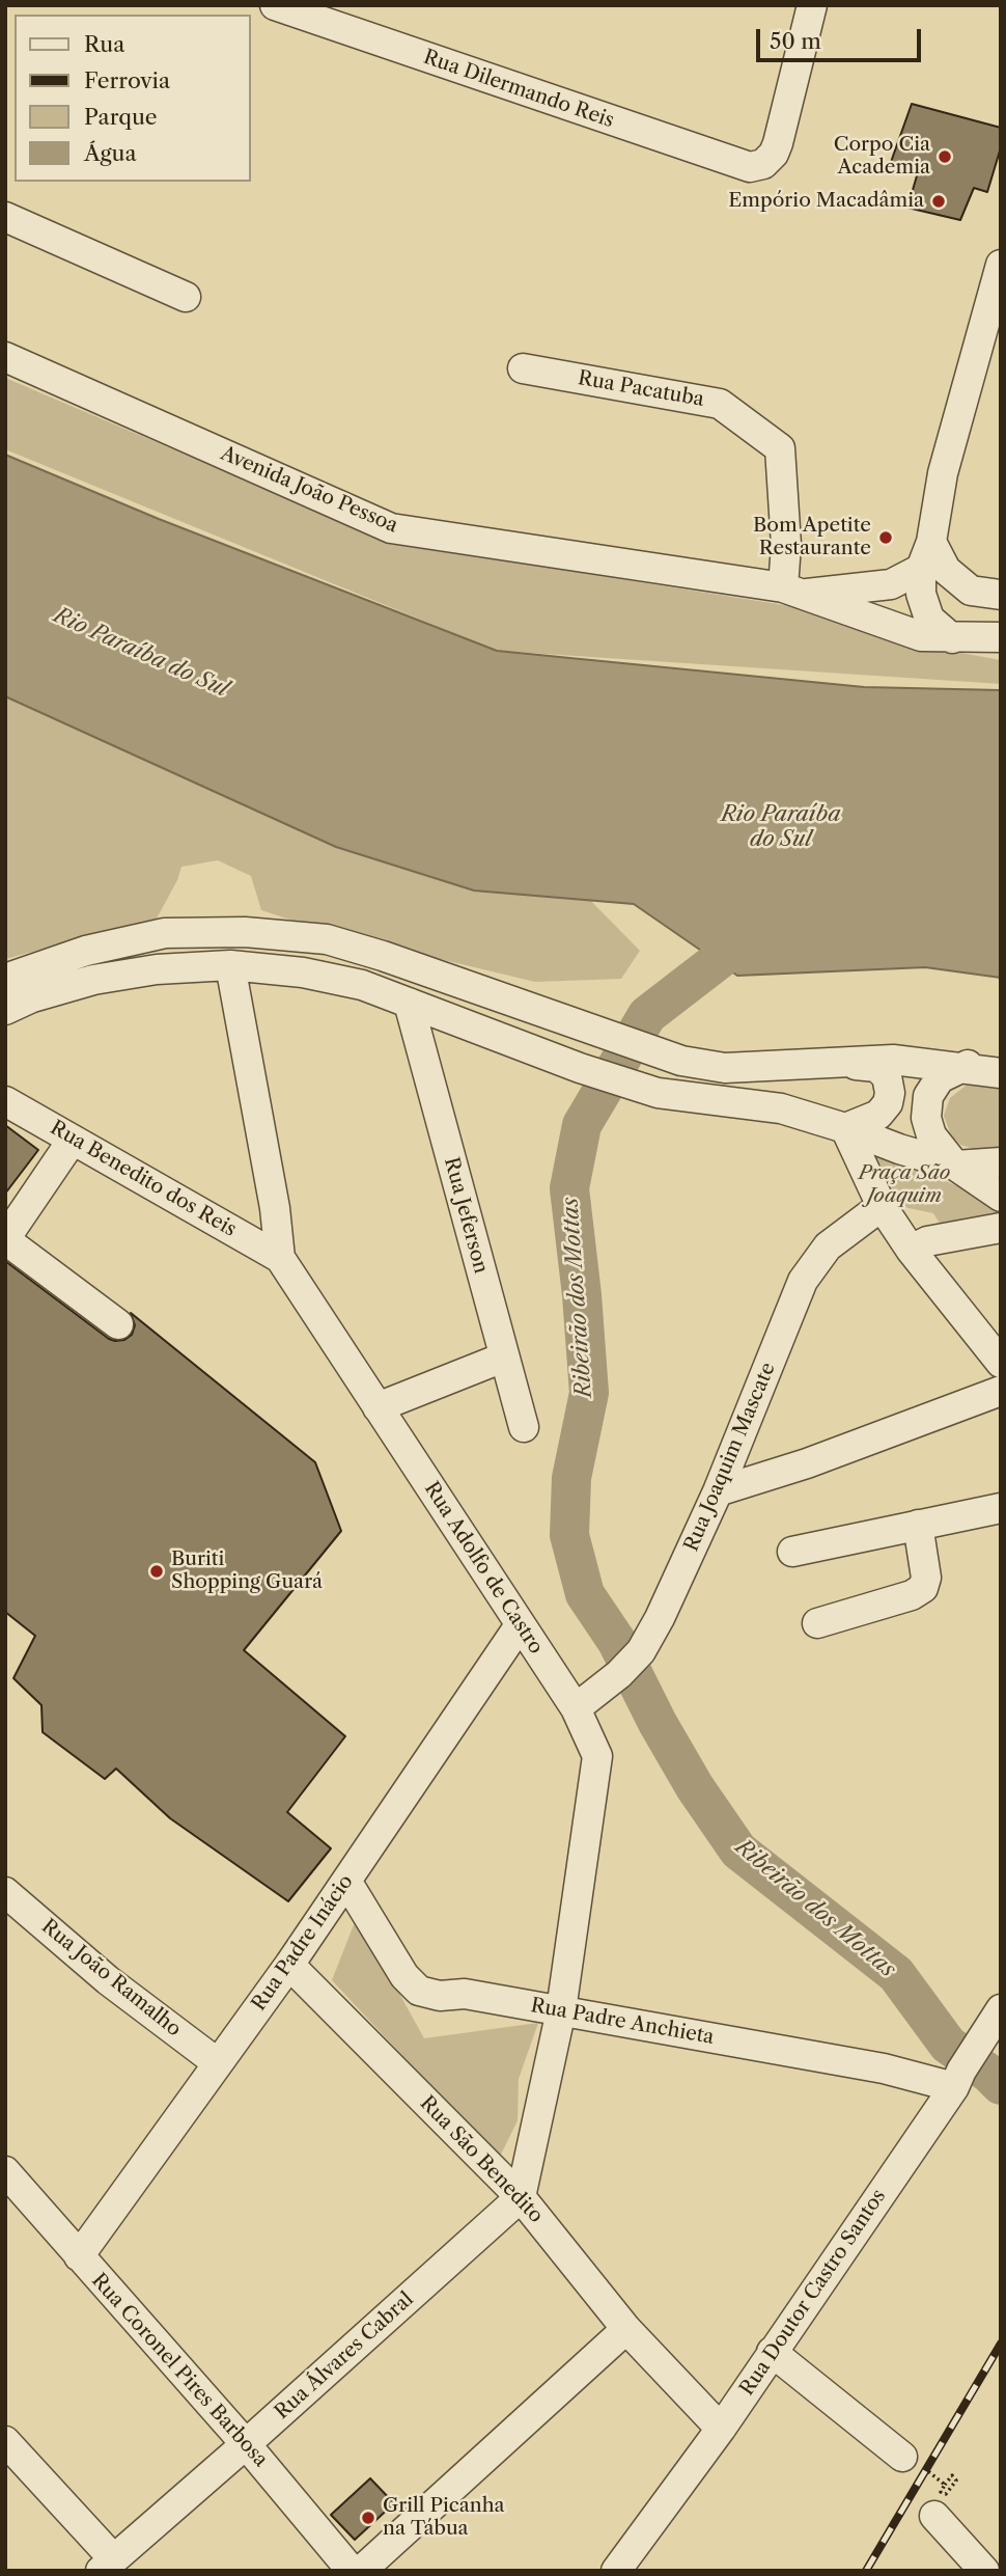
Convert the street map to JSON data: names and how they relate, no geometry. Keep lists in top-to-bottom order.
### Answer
{
  "streets": {
    "street": [
      "Rua Dilermando Reis",
      "Rua Pacatuba",
      "Avenida João Pessoa",
      "Rua Benedito dos Reis",
      "Rua Jeferson",
      "Rua Joaquim Mascate",
      "Rua Adolfo de Castro",
      "Rua Padre Inácio",
      "Rua João Ramalho",
      "Rua Padre Anchieta",
      "Rua São Benedito",
      "Rua Doutor Castro Santos",
      "Rua Álvares Cabral",
      "Rua Coronel Pires Barbosa"
    ]
  },
  "crossings": [
    ["Rua Pacatuba", "Avenida João Pessoa"],
    ["Rua Benedito dos Reis", "Rua Adolfo de Castro"],
    ["Rua Joaquim Mascate", "Rua Adolfo de Castro"],
    ["Rua Adolfo de Castro", "Rua Padre Inácio"],
    ["Rua Adolfo de Castro", "Rua Padre Anchieta"],
    ["Rua Adolfo de Castro", "Rua São Benedito"],
    ["Rua Adolfo de Castro", "Rua Álvares Cabral"],
    ["Rua Padre Inácio", "Rua João Ramalho"],
    ["Rua Padre Inácio", "Rua Padre Anchieta"],
    ["Rua Padre Inácio", "Rua São Benedito"],
    ["Rua Padre Inácio", "Rua Coronel Pires Barbosa"],
    ["Rua Padre Anchieta", "Rua Doutor Castro Santos"],
    ["Rua São Benedito", "Rua Doutor Castro Santos"],
    ["Rua São Benedito", "Rua Álvares Cabral"],
    ["Rua Álvares Cabral", "Rua Coronel Pires Barbosa"]
  ],
  "water": ["Rio Paraíba do Sul", "Ribeirão dos Mottas"],
  "parks": ["Praça São Joaquim"],
  "places": [
    "Corpo Cia Academia",
    "Empório Macadâmia",
    "Bom Apetite Restaurante",
    "Buriti Shopping Guará",
    "Grill Picanha na Tábua"
  ],
  "legend": [
    "Rua",
    "Ferrovia",
    "Parque",
    "Água"
  ],
  "scale_bar": "50 m"
}
